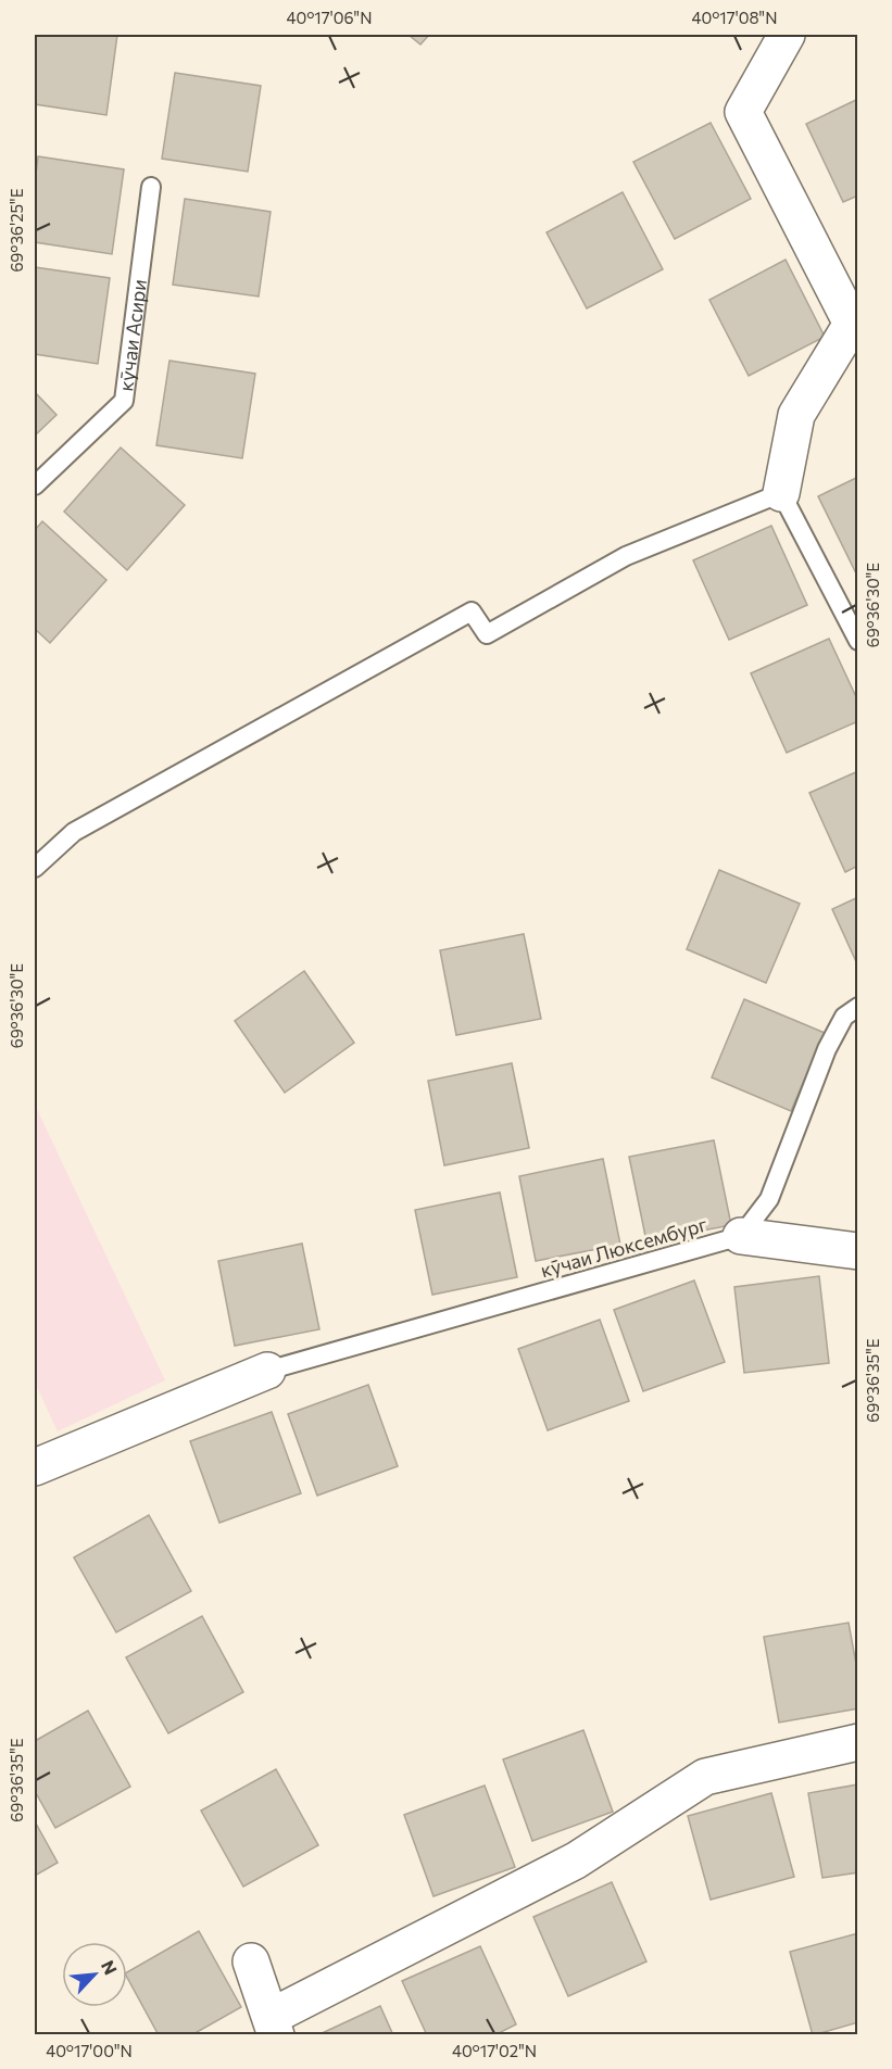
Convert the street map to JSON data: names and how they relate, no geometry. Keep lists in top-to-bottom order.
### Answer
{
  "streets": {
    "lane": ["кӯчаи Асири", "кӯчаи Люксембург"]
  },
  "north": "top right",
  "coordinates": [
    "40°17'06\"N",
    "40°17'08\"N",
    "69°36'25\"E",
    "69°36'30\"E",
    "69°36'35\"E",
    "40°17'00\"N",
    "40°17'02\"N"
  ]
}
